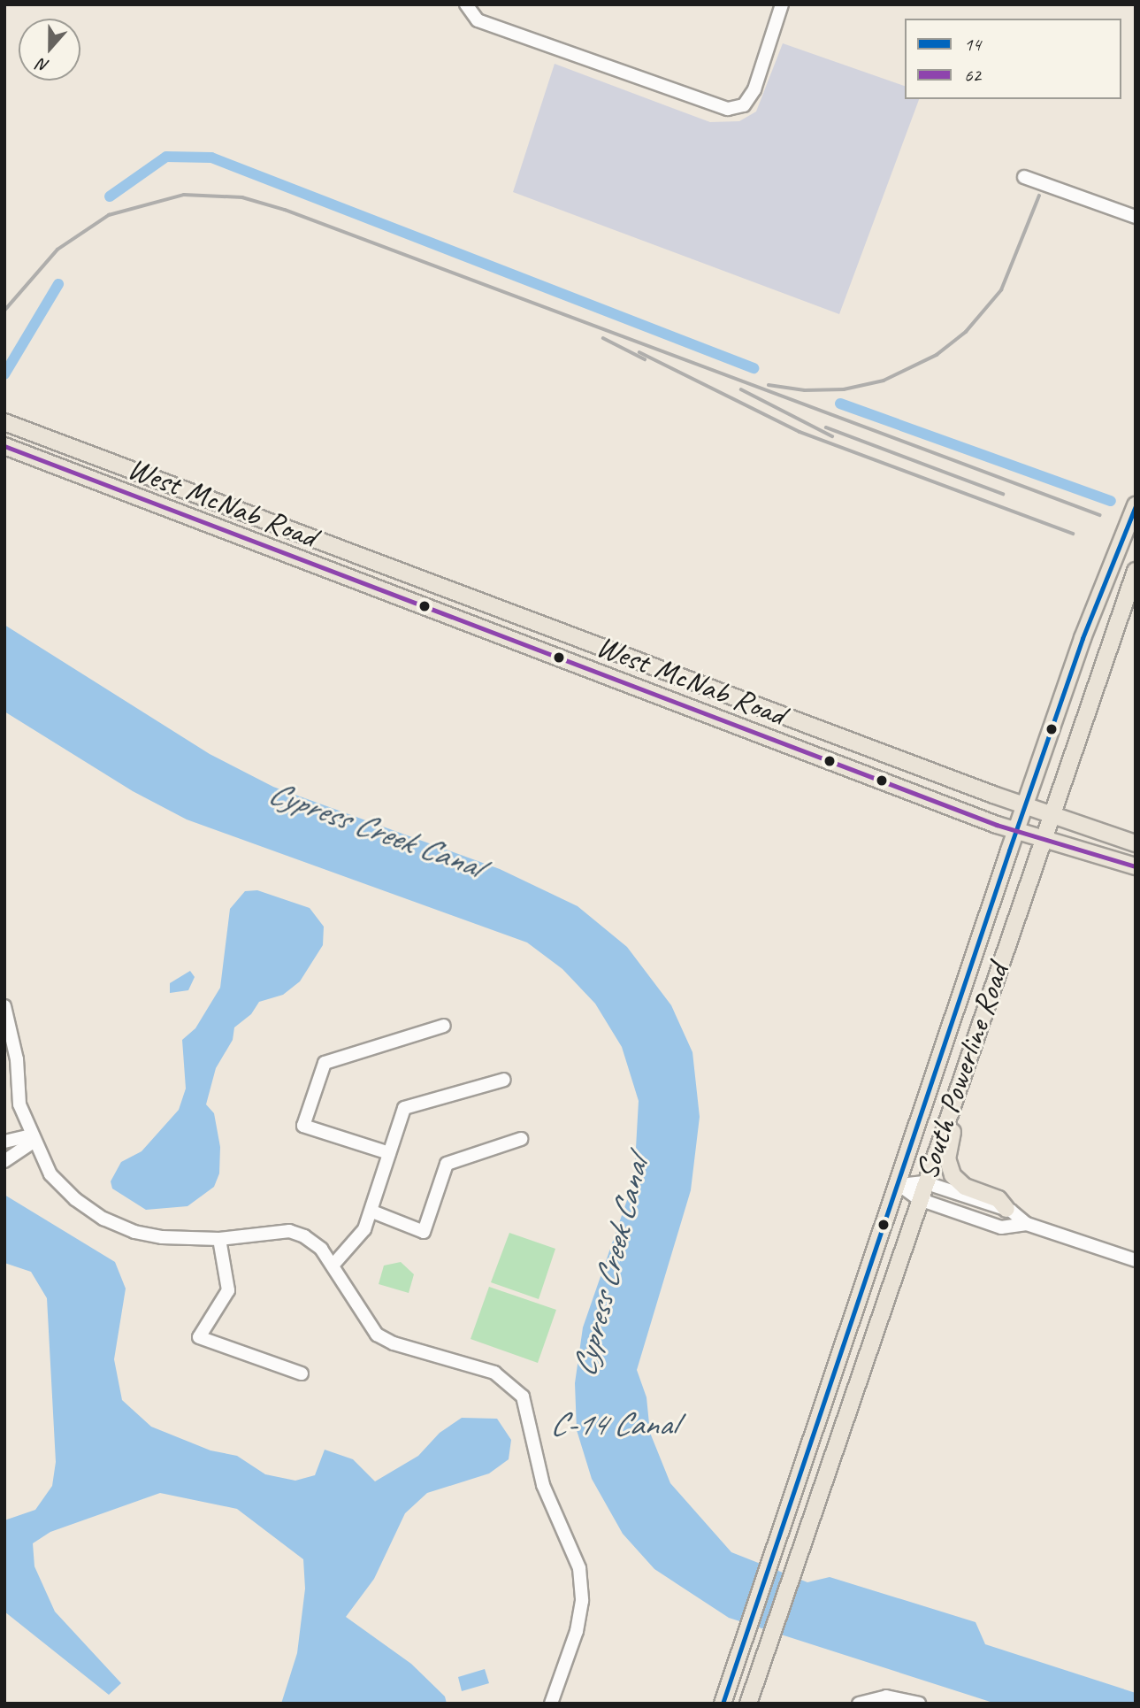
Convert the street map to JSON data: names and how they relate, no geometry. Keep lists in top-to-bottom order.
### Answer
{
  "streets": {
    "main road": ["West McNab Road", "South Powerline Road"]
  },
  "crossings": [
    ["West McNab Road", "South Powerline Road"]
  ],
  "water": ["Cypress Creek Canal", "C-14 Canal"],
  "lines": ["transit line 62", "transit line 14"],
  "legend": ["14", "62"],
  "north": "bottom"
}
